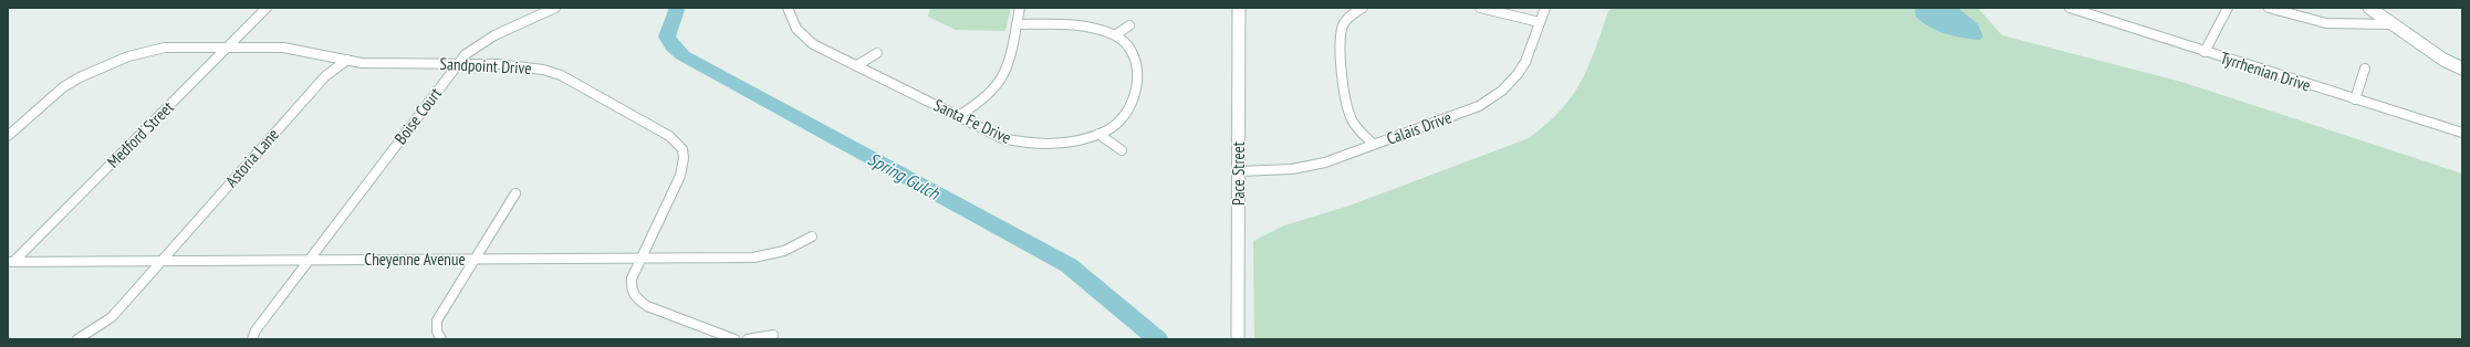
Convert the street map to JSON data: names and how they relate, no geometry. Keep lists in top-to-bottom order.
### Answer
{
  "streets": {
    "main road": ["Pace Street"],
    "street": [
      "Sandpoint Drive",
      "Tyrrhenian Drive",
      "Boise Court",
      "Santa Fe Drive",
      "Calais Drive",
      "Medford Street",
      "Astoria Lane",
      "Cheyenne Avenue"
    ]
  },
  "crossings": [
    ["Sandpoint Drive", "Boise Court"],
    ["Sandpoint Drive", "Medford Street"],
    ["Sandpoint Drive", "Astoria Lane"],
    ["Sandpoint Drive", "Cheyenne Avenue"],
    ["Boise Court", "Cheyenne Avenue"],
    ["Calais Drive", "Pace Street"],
    ["Medford Street", "Cheyenne Avenue"],
    ["Astoria Lane", "Cheyenne Avenue"]
  ],
  "water": ["Spring Gulch"]
}
